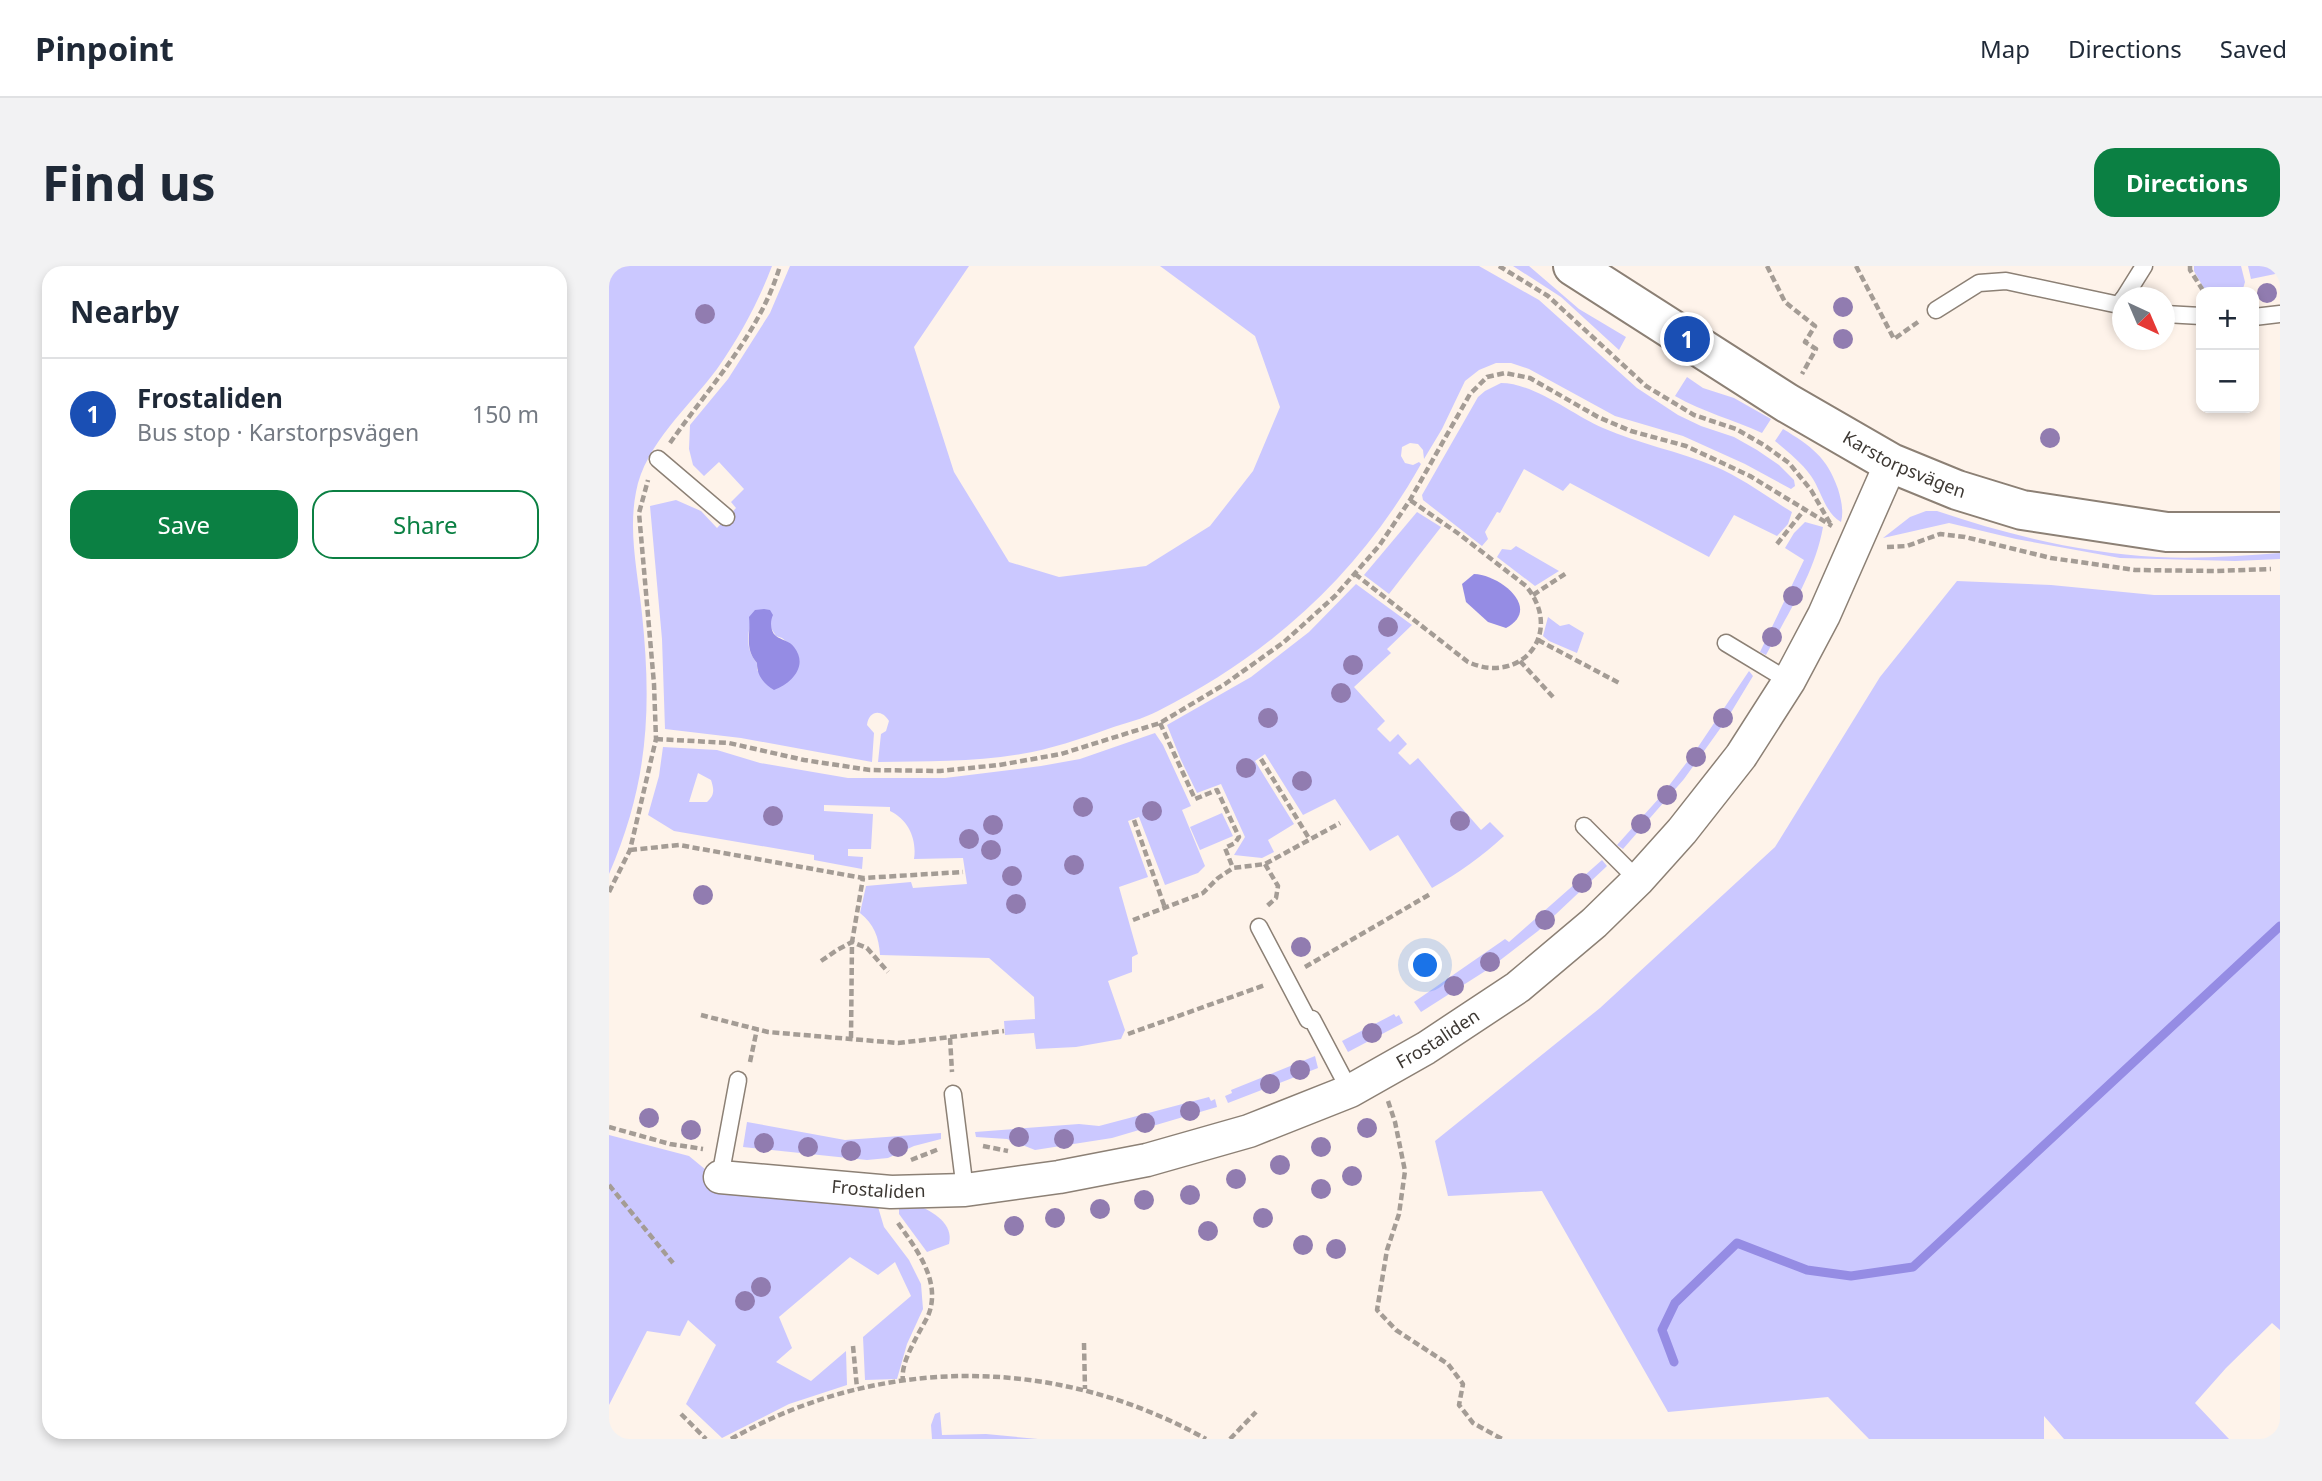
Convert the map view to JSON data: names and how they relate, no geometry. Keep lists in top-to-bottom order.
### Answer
{
  "streets": {
    "main road": ["Karstorpsvägen"],
    "street": ["Frostaliden"]
  },
  "crossings": [
    ["Karstorpsvägen", "Frostaliden"]
  ],
  "north": "bottom right",
  "page": {
    "header": "Pinpoint",
    "nav": ["Map", "Directions", "Saved"],
    "buttons": [
      "Directions",
      ["Save", "Share"]
    ],
    "title": "Find us",
    "heading": "Nearby",
    "map_buttons": ["+", "−"],
    "pins": "1",
    "list": [
      {
        "mark": "1",
        "name": "Frostaliden",
        "note": "Bus stop · Karstorpsvägen",
        "value": "150 m"
      }
    ]
  }
}
